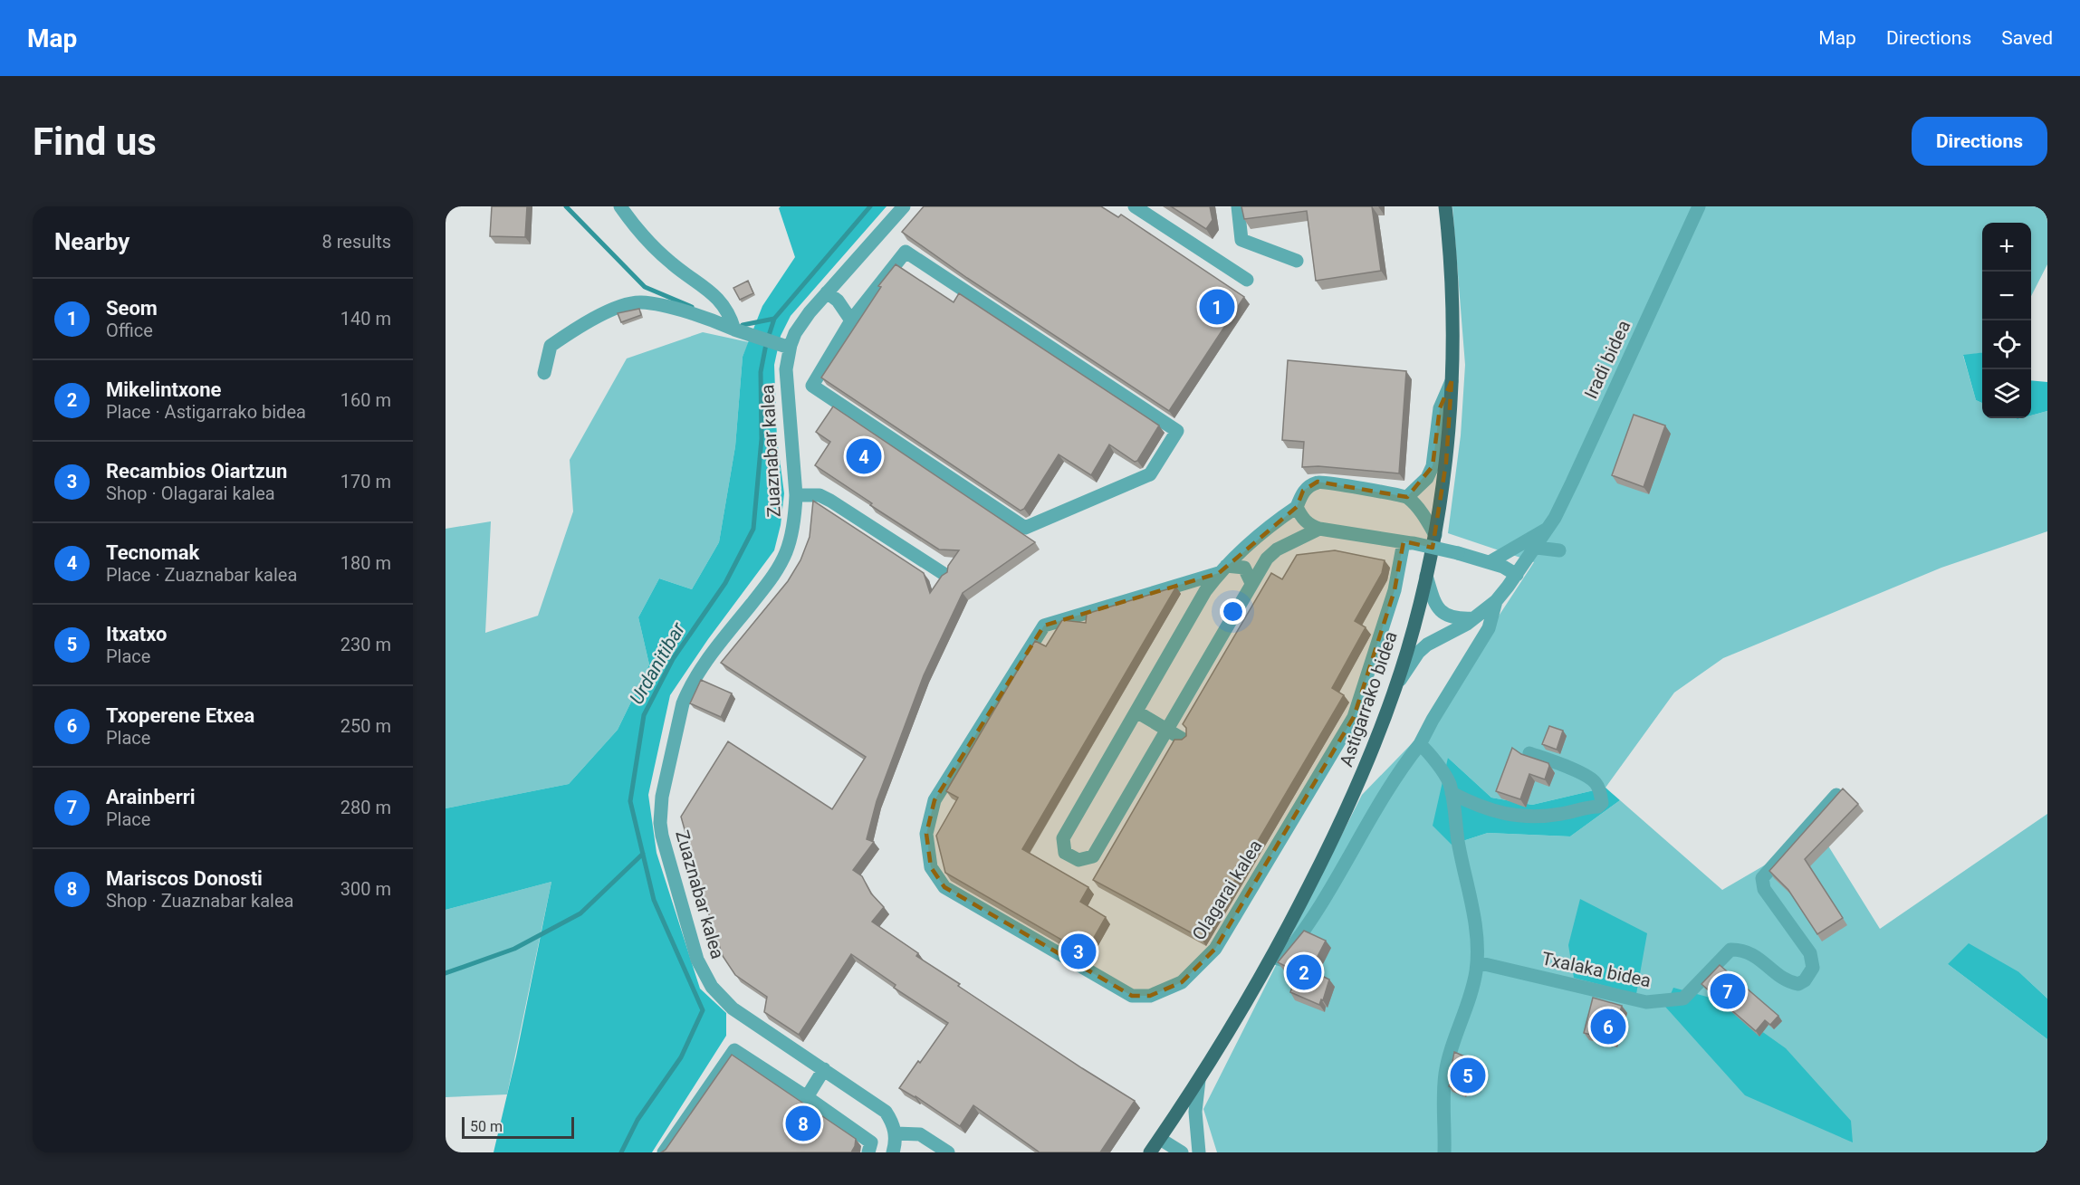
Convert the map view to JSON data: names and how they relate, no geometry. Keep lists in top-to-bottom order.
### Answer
{
  "streets": {
    "main road": ["Astigarrako bidea"],
    "street": [
      "Iradi bidea",
      "Zuaznabar kalea",
      "Olagarai kalea",
      "Txalaka bidea"
    ]
  },
  "water": ["Urdanitibar"],
  "scale_bar": "50 m",
  "page": {
    "header": "Map",
    "nav": ["Map", "Directions", "Saved"],
    "buttons": "Directions",
    "title": "Find us",
    "heading": ["Nearby", "8 results"],
    "map_buttons": ["+", "−"],
    "list": [
      {
        "mark": "1",
        "name": "Seom",
        "note": "Office",
        "value": "140 m"
      },
      {
        "mark": "2",
        "name": "Mikelintxone",
        "note": "Place · Astigarrako bidea",
        "value": "160 m"
      },
      {
        "mark": "3",
        "name": "Recambios Oiartzun",
        "note": "Shop · Olagarai kalea",
        "value": "170 m"
      },
      {
        "mark": "4",
        "name": "Tecnomak",
        "note": "Place · Zuaznabar kalea",
        "value": "180 m"
      },
      {
        "mark": "5",
        "name": "Itxatxo",
        "note": "Place",
        "value": "230 m"
      },
      {
        "mark": "6",
        "name": "Txoperene Etxea",
        "note": "Place",
        "value": "250 m"
      },
      {
        "mark": "7",
        "name": "Arainberri",
        "note": "Place",
        "value": "280 m"
      },
      {
        "mark": "8",
        "name": "Mariscos Donosti",
        "note": "Shop · Zuaznabar kalea",
        "value": "300 m"
      }
    ],
    "pins": [
      "1",
      "4",
      "3",
      "2",
      "7",
      "6",
      "5",
      "8"
    ],
    "scale": "50 m"
  }
}
